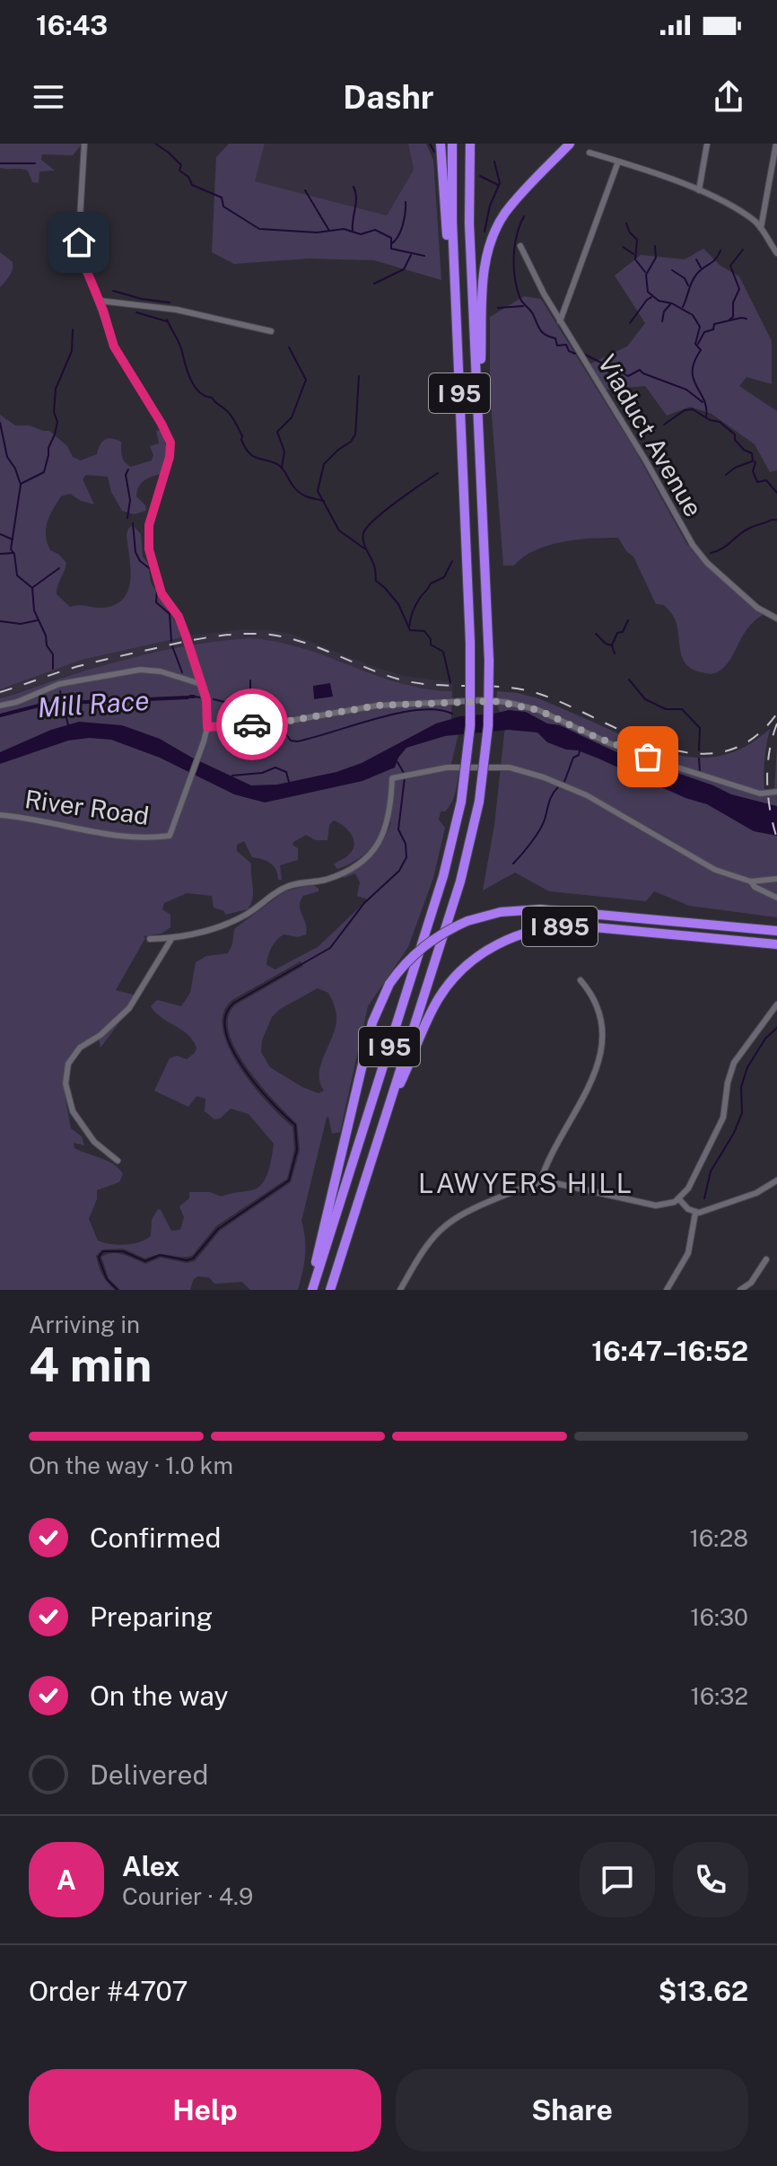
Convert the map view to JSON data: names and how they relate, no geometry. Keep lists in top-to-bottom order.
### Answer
{
  "streets": {
    "highway": ["I 95", "I 895"],
    "street": ["Viaduct Avenue", "River Road"]
  },
  "crossings": [
    ["I 95", "I 895"]
  ],
  "districts": ["LAWYERS HILL"],
  "water": ["Mill Race"],
  "page": {
    "status": "16:43",
    "header": "Dashr",
    "heading": ["4 min", "Arriving in", "16:47–16:52"],
    "panel": [
      "Alex",
      "Courier · 4.9",
      "Order #4707",
      "$13.62"
    ],
    "bar": "On the way · 1.0 km",
    "list": [
      ["Confirmed", "16:28"],
      ["Preparing", "16:30"],
      ["On the way", "16:32"],
      "Delivered"
    ],
    "round": "A",
    "buttons": ["Help", "Share"]
  }
}
